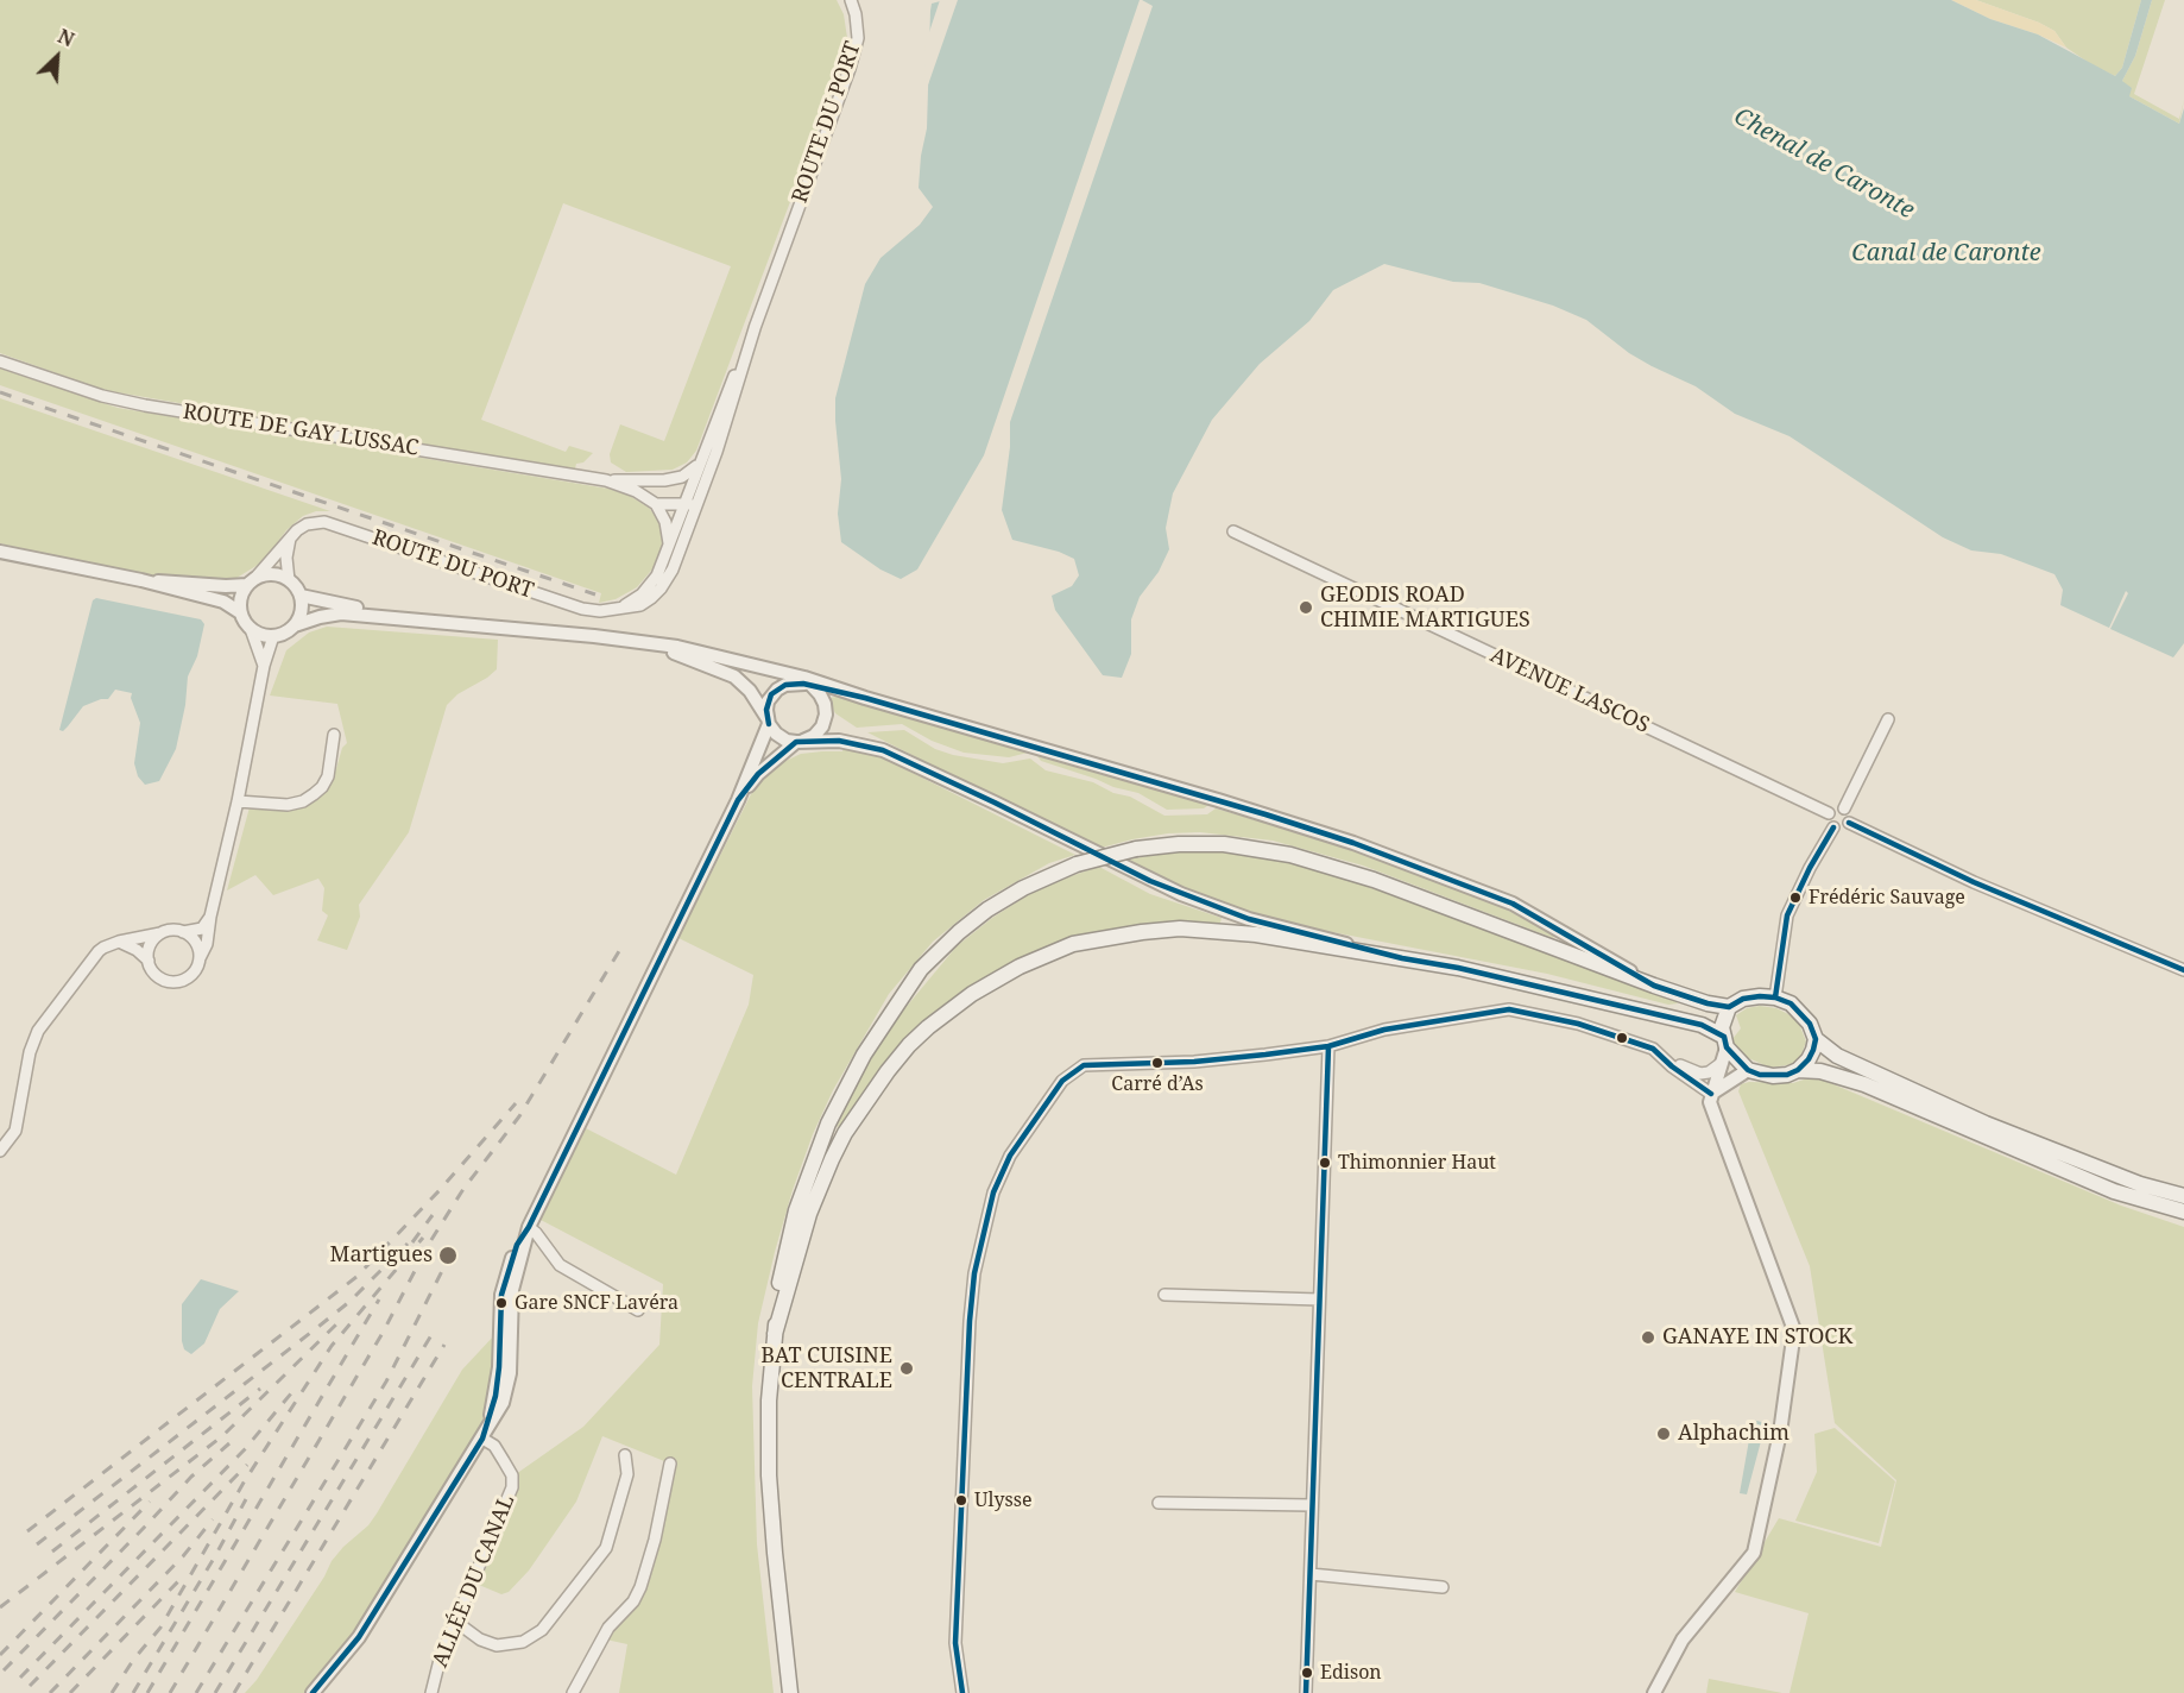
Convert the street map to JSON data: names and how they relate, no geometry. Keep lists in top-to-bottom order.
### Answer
{
  "streets": {
    "street": [
      "ROUTE DU PORT",
      "ROUTE DE GAY LUSSAC",
      "AVENUE LASCOS",
      "ALLÉE DU CANAL"
    ]
  },
  "crossings": [
    ["ROUTE DU PORT", "ROUTE DE GAY LUSSAC"]
  ],
  "water": ["Chenal de Caronte", "Canal de Caronte"],
  "places": [
    "GEODIS ROAD CHIMIE MARTIGUES",
    "Frédéric Sauvage",
    "Carré d’As",
    "Thimonnier Haut",
    "Martigues",
    "Gare SNCF Lavéra",
    "GANAYE IN STOCK",
    "BAT CUISINE CENTRALE",
    "Alphachim",
    "Ulysse",
    "Edison"
  ],
  "north": "top right"
}
